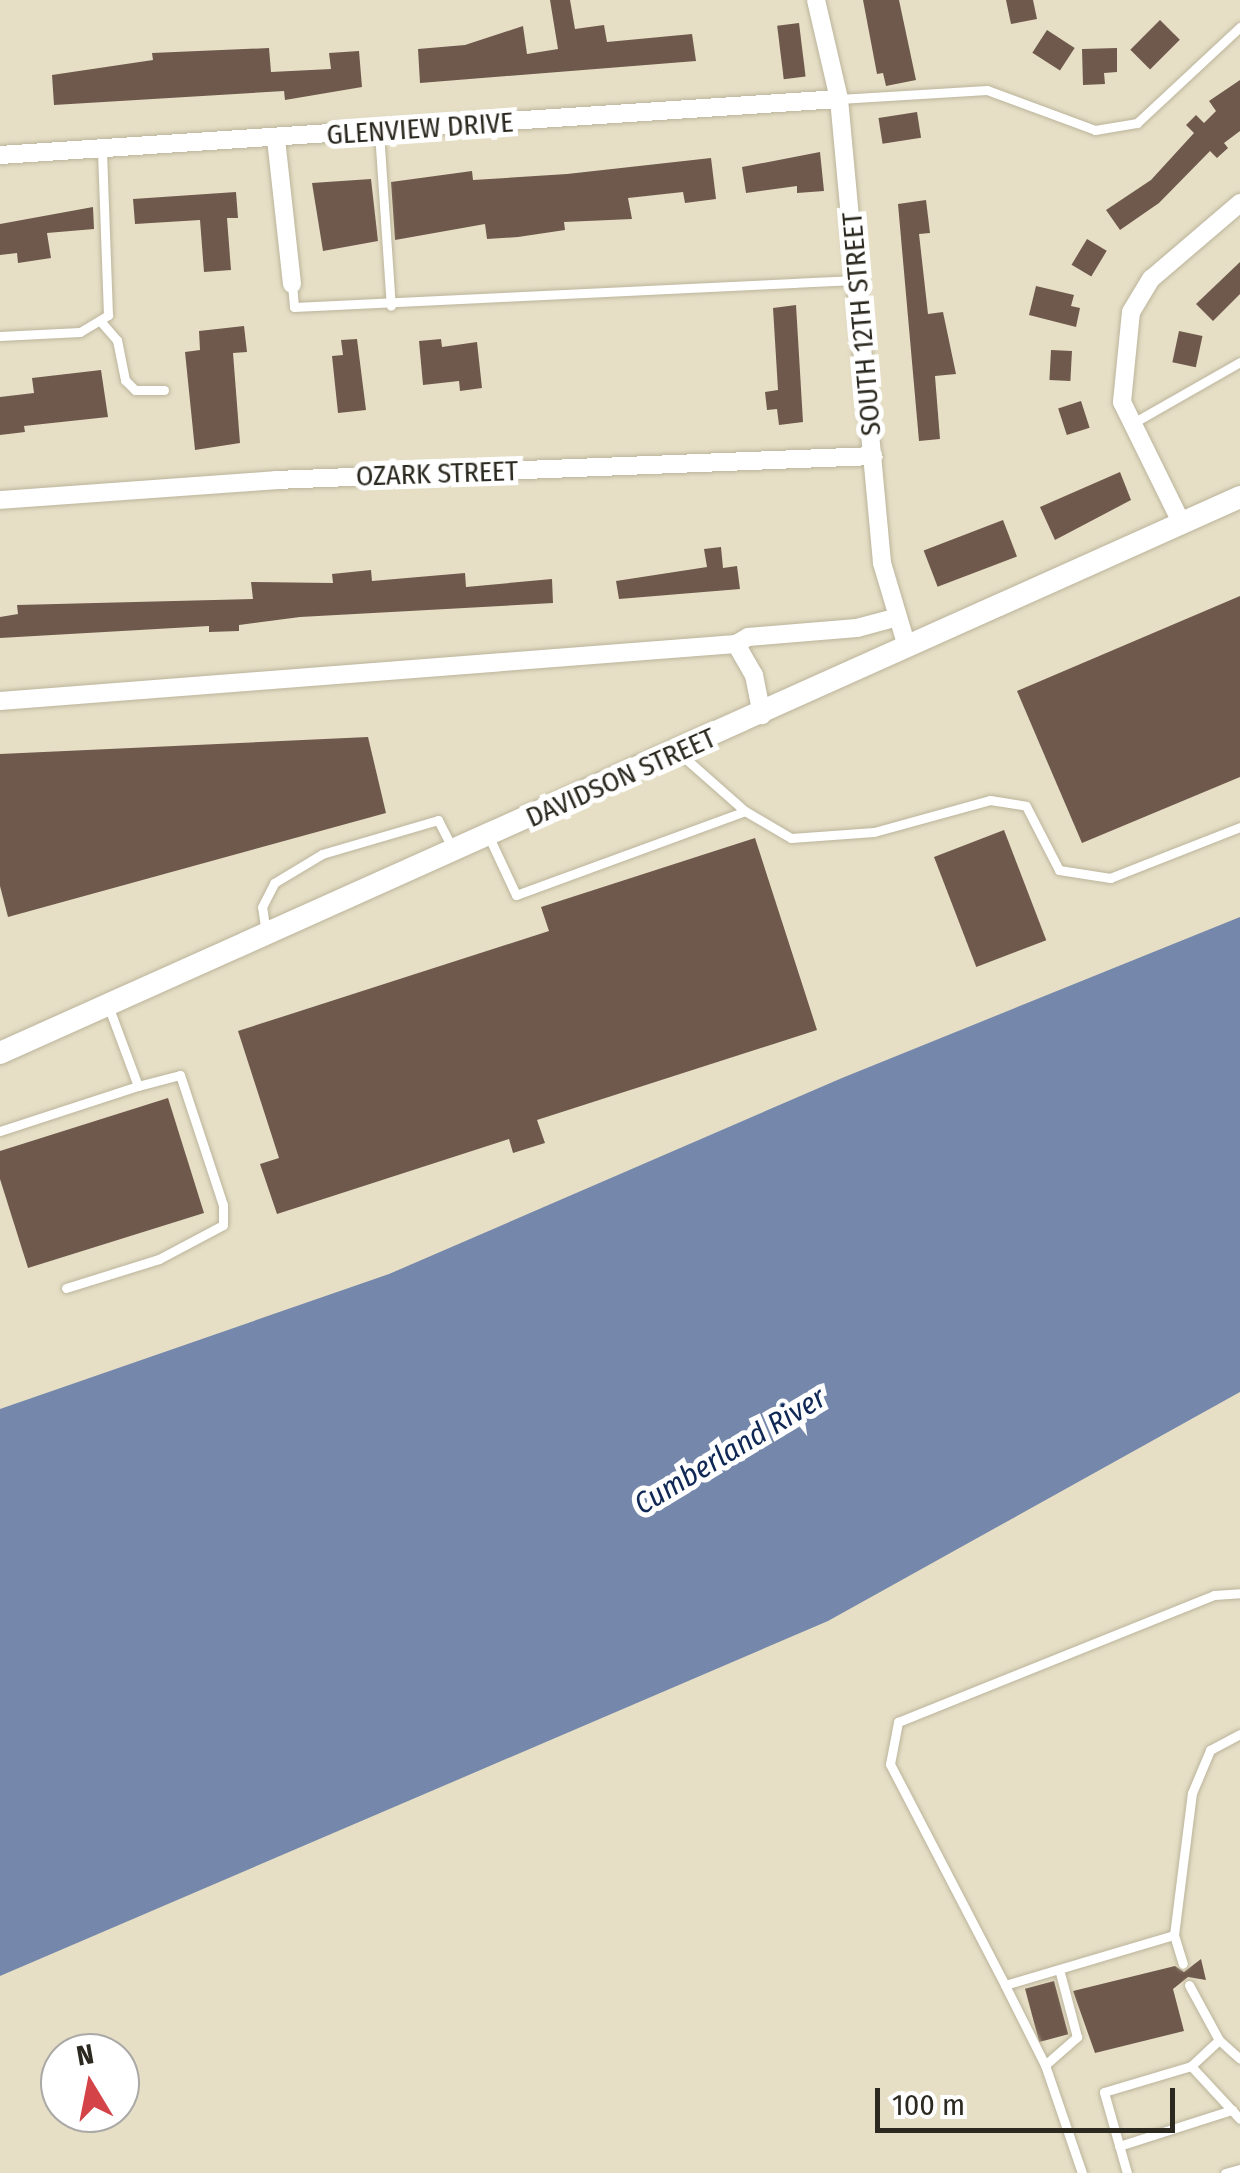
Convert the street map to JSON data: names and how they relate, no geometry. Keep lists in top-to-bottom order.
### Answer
{
  "streets": {
    "street": [
      "GLENVIEW DRIVE",
      "SOUTH 12TH STREET",
      "OZARK STREET",
      "DAVIDSON STREET"
    ]
  },
  "crossings": [
    ["GLENVIEW DRIVE", "SOUTH 12TH STREET"],
    ["SOUTH 12TH STREET", "OZARK STREET"],
    ["SOUTH 12TH STREET", "DAVIDSON STREET"]
  ],
  "water": ["Cumberland River"],
  "scale_bar": "100 m",
  "north": "top"
}
